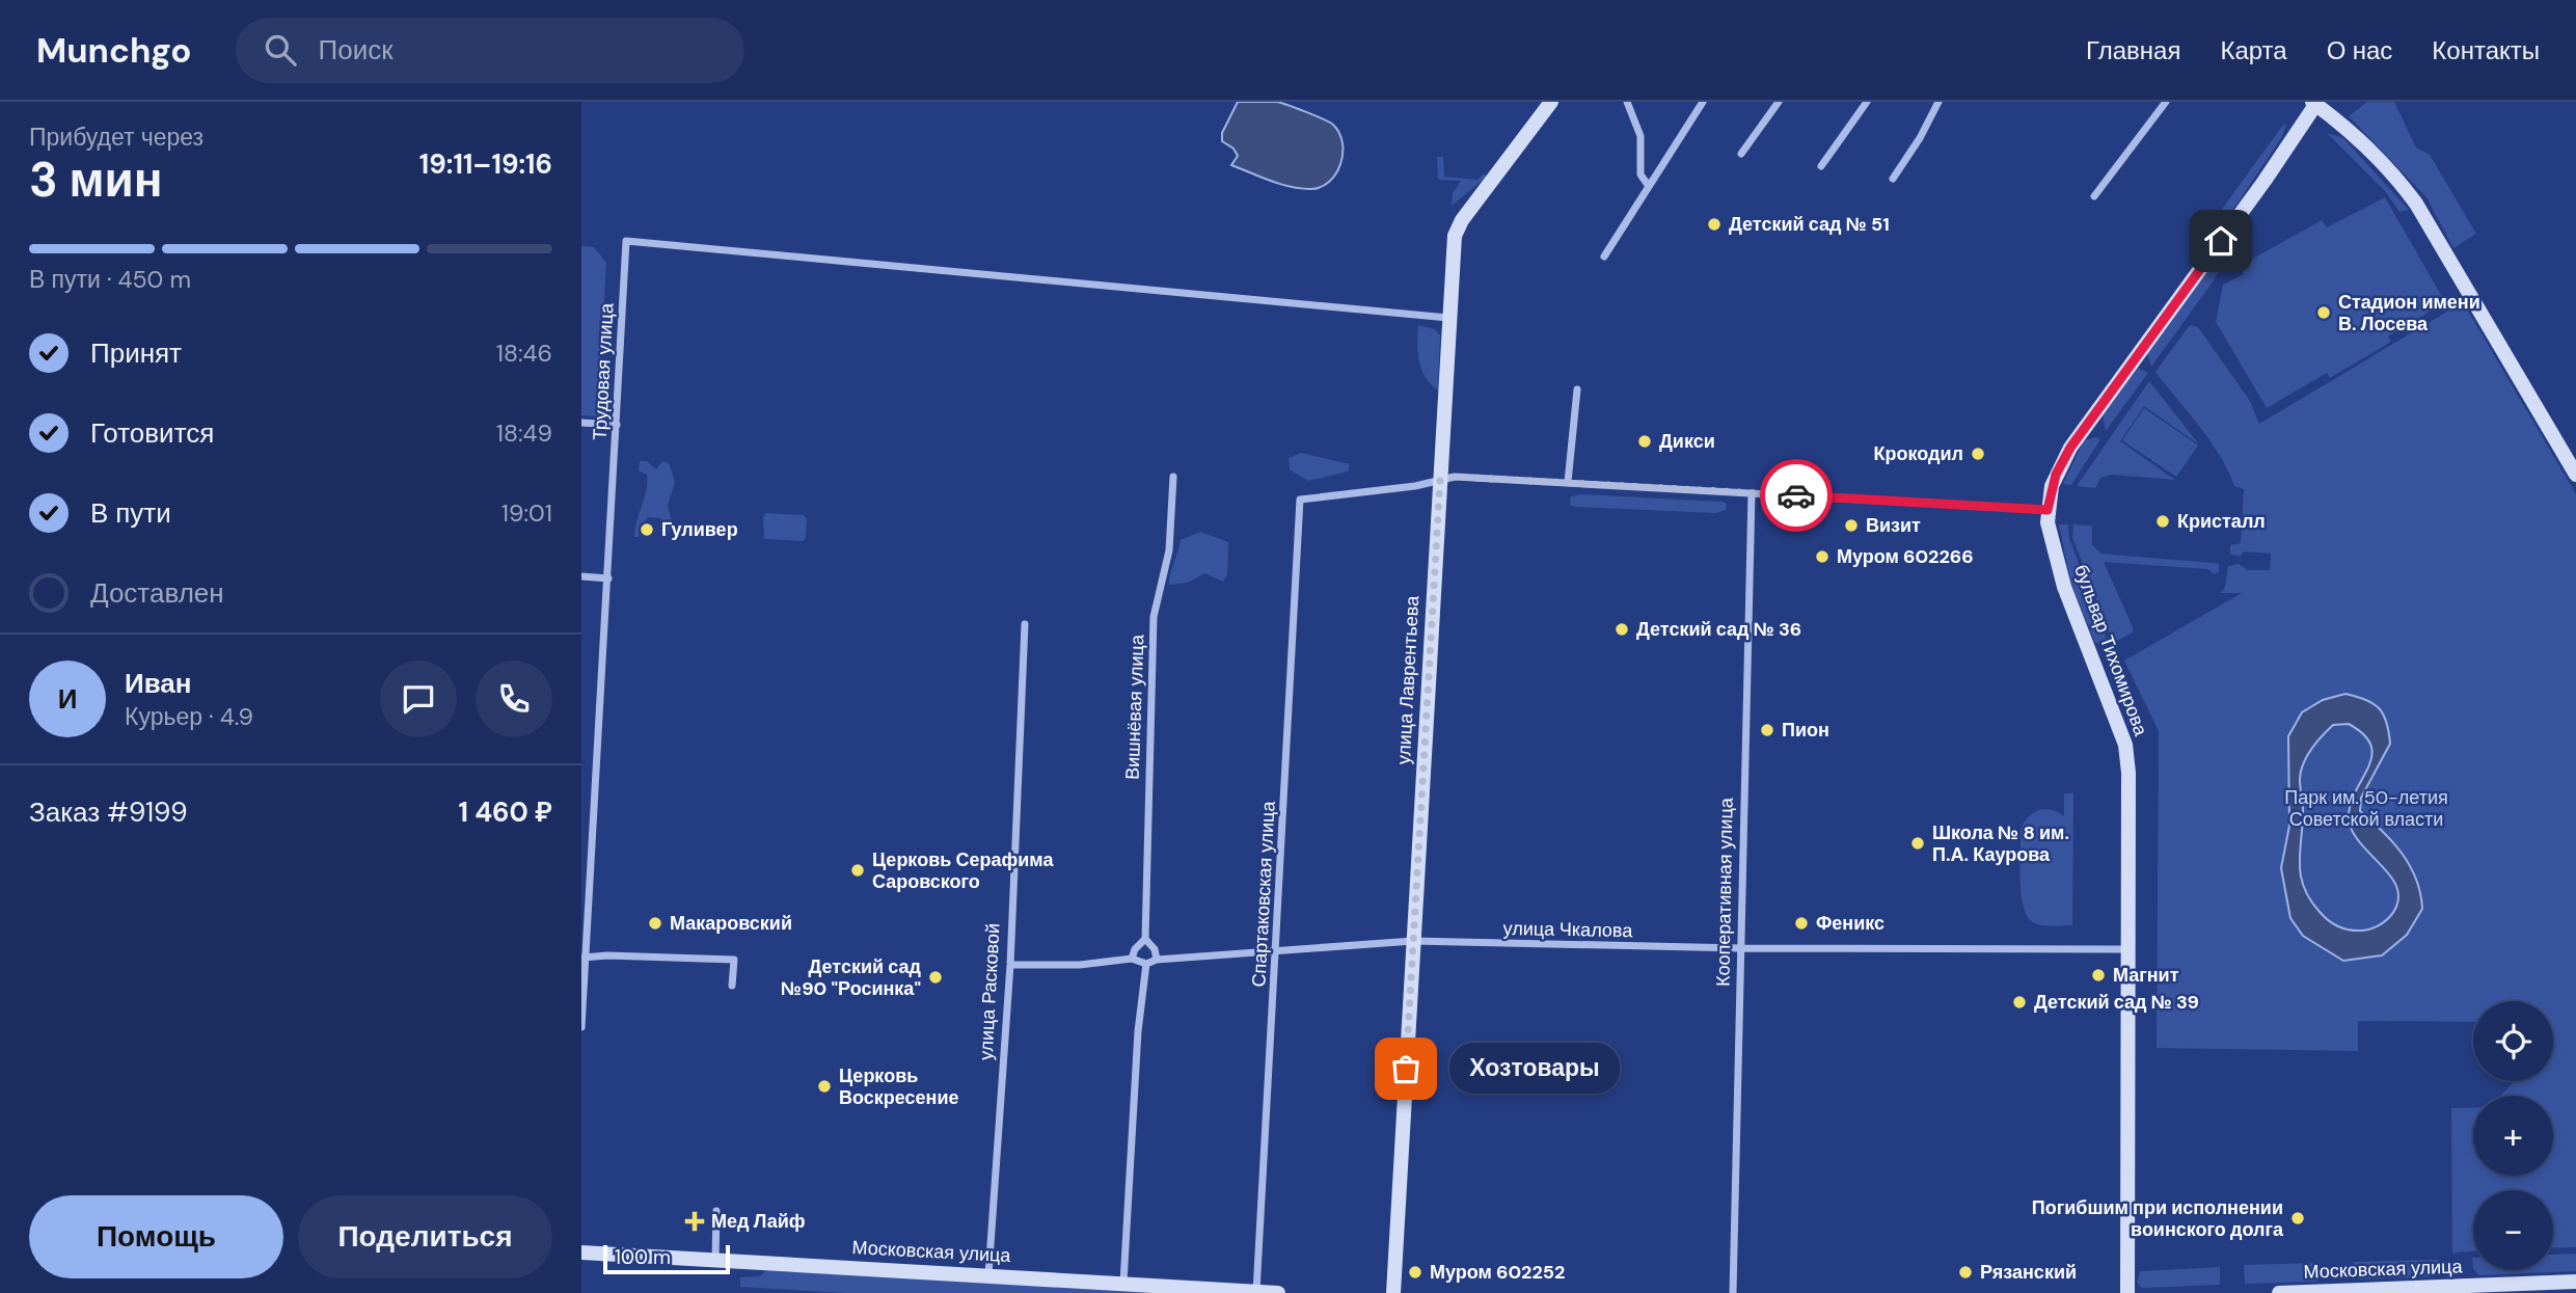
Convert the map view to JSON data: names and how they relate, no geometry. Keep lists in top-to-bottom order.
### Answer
{
  "streets": {
    "street": [
      "Трудовая улица",
      "бульвар Тихомирова",
      "улица Лаврентьева",
      "Вишнёвая улица",
      "Кооперативная улица",
      "Спартаковская улица",
      "улица Чкалова",
      "улица Расковой",
      "Московская улица"
    ]
  },
  "crossings": [
    ["Трудовая улица", "улица Лаврентьева"],
    ["бульвар Тихомирова", "улица Чкалова"],
    ["улица Лаврентьева", "Спартаковская улица"],
    ["улица Лаврентьева", "улица Чкалова"],
    ["Кооперативная улица", "улица Чкалова"],
    ["Спартаковская улица", "улица Чкалова"],
    ["Спартаковская улица", "Московская улица"],
    ["улица Расковой", "Московская улица"]
  ],
  "parks": ["Парк им. 50-летия Советской власти"],
  "places": {
    "other": [
      "Детский сад № 51",
      "Стадион имени В. Лосева",
      "Дикси",
      "Крокодил",
      "Кристалл",
      "Визит",
      "Гуливер",
      "Муром 602266",
      "Детский сад № 36",
      "Пион",
      "Школа № 8 им. П.А. Каурова",
      "Церковь Серафима Саровского",
      "Макаровский",
      "Феникс",
      "Магнит",
      "Детский сад №90 \"Росинка\"",
      "Детский сад № 39",
      "Хозтовары",
      "Церковь Воскресение",
      "Погибшим при исполнении воинского долга",
      "Муром 602252",
      "Рязанский"
    ],
    "health": ["Мед Лайф"]
  },
  "scale_bar": "100 m",
  "page": {
    "header": "Munchgo",
    "search": "Поиск",
    "nav": [
      "Главная",
      "Карта",
      "О нас",
      "Контакты"
    ],
    "heading": ["3 мин", "Прибудет через", "19:11–19:16"],
    "panel": [
      "Иван",
      "Курьер · 4.9",
      "Заказ #9199",
      "1 460 ₽"
    ],
    "bar": "В пути · 450 m",
    "list": [
      ["Принят", "18:46"],
      ["Готовится", "18:49"],
      ["В пути", "19:01"],
      "Доставлен"
    ],
    "round": "И",
    "map_buttons": ["+", "−"],
    "bubble": "Хозтовары",
    "buttons": ["Помощь", "Поделиться"],
    "scale": "100 m"
  }
}
